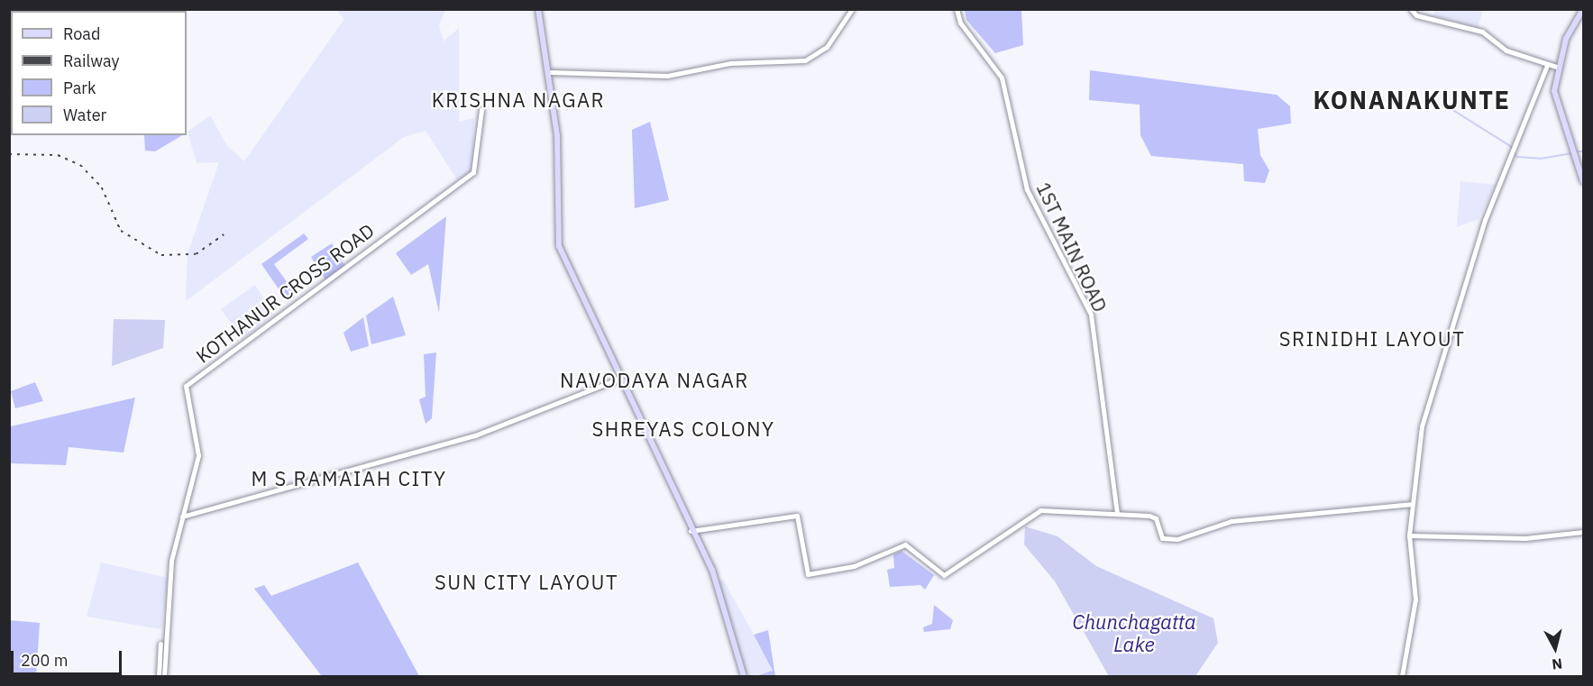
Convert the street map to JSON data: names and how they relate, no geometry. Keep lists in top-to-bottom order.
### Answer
{
  "streets": {
    "street": ["1ST MAIN ROAD", "KOTHANUR CROSS ROAD"]
  },
  "districts": [
    "KRISHNA NAGAR",
    "KONANAKUNTE",
    "SRINIDHI LAYOUT",
    "NAVODAYA NAGAR",
    "SHREYAS COLONY",
    "M S RAMAIAH CITY",
    "SUN CITY LAYOUT"
  ],
  "water": ["Chunchagatta Lake"],
  "legend": [
    "Road",
    "Railway",
    "Park",
    "Water"
  ],
  "scale_bar": "200 m",
  "north": "bottom"
}
